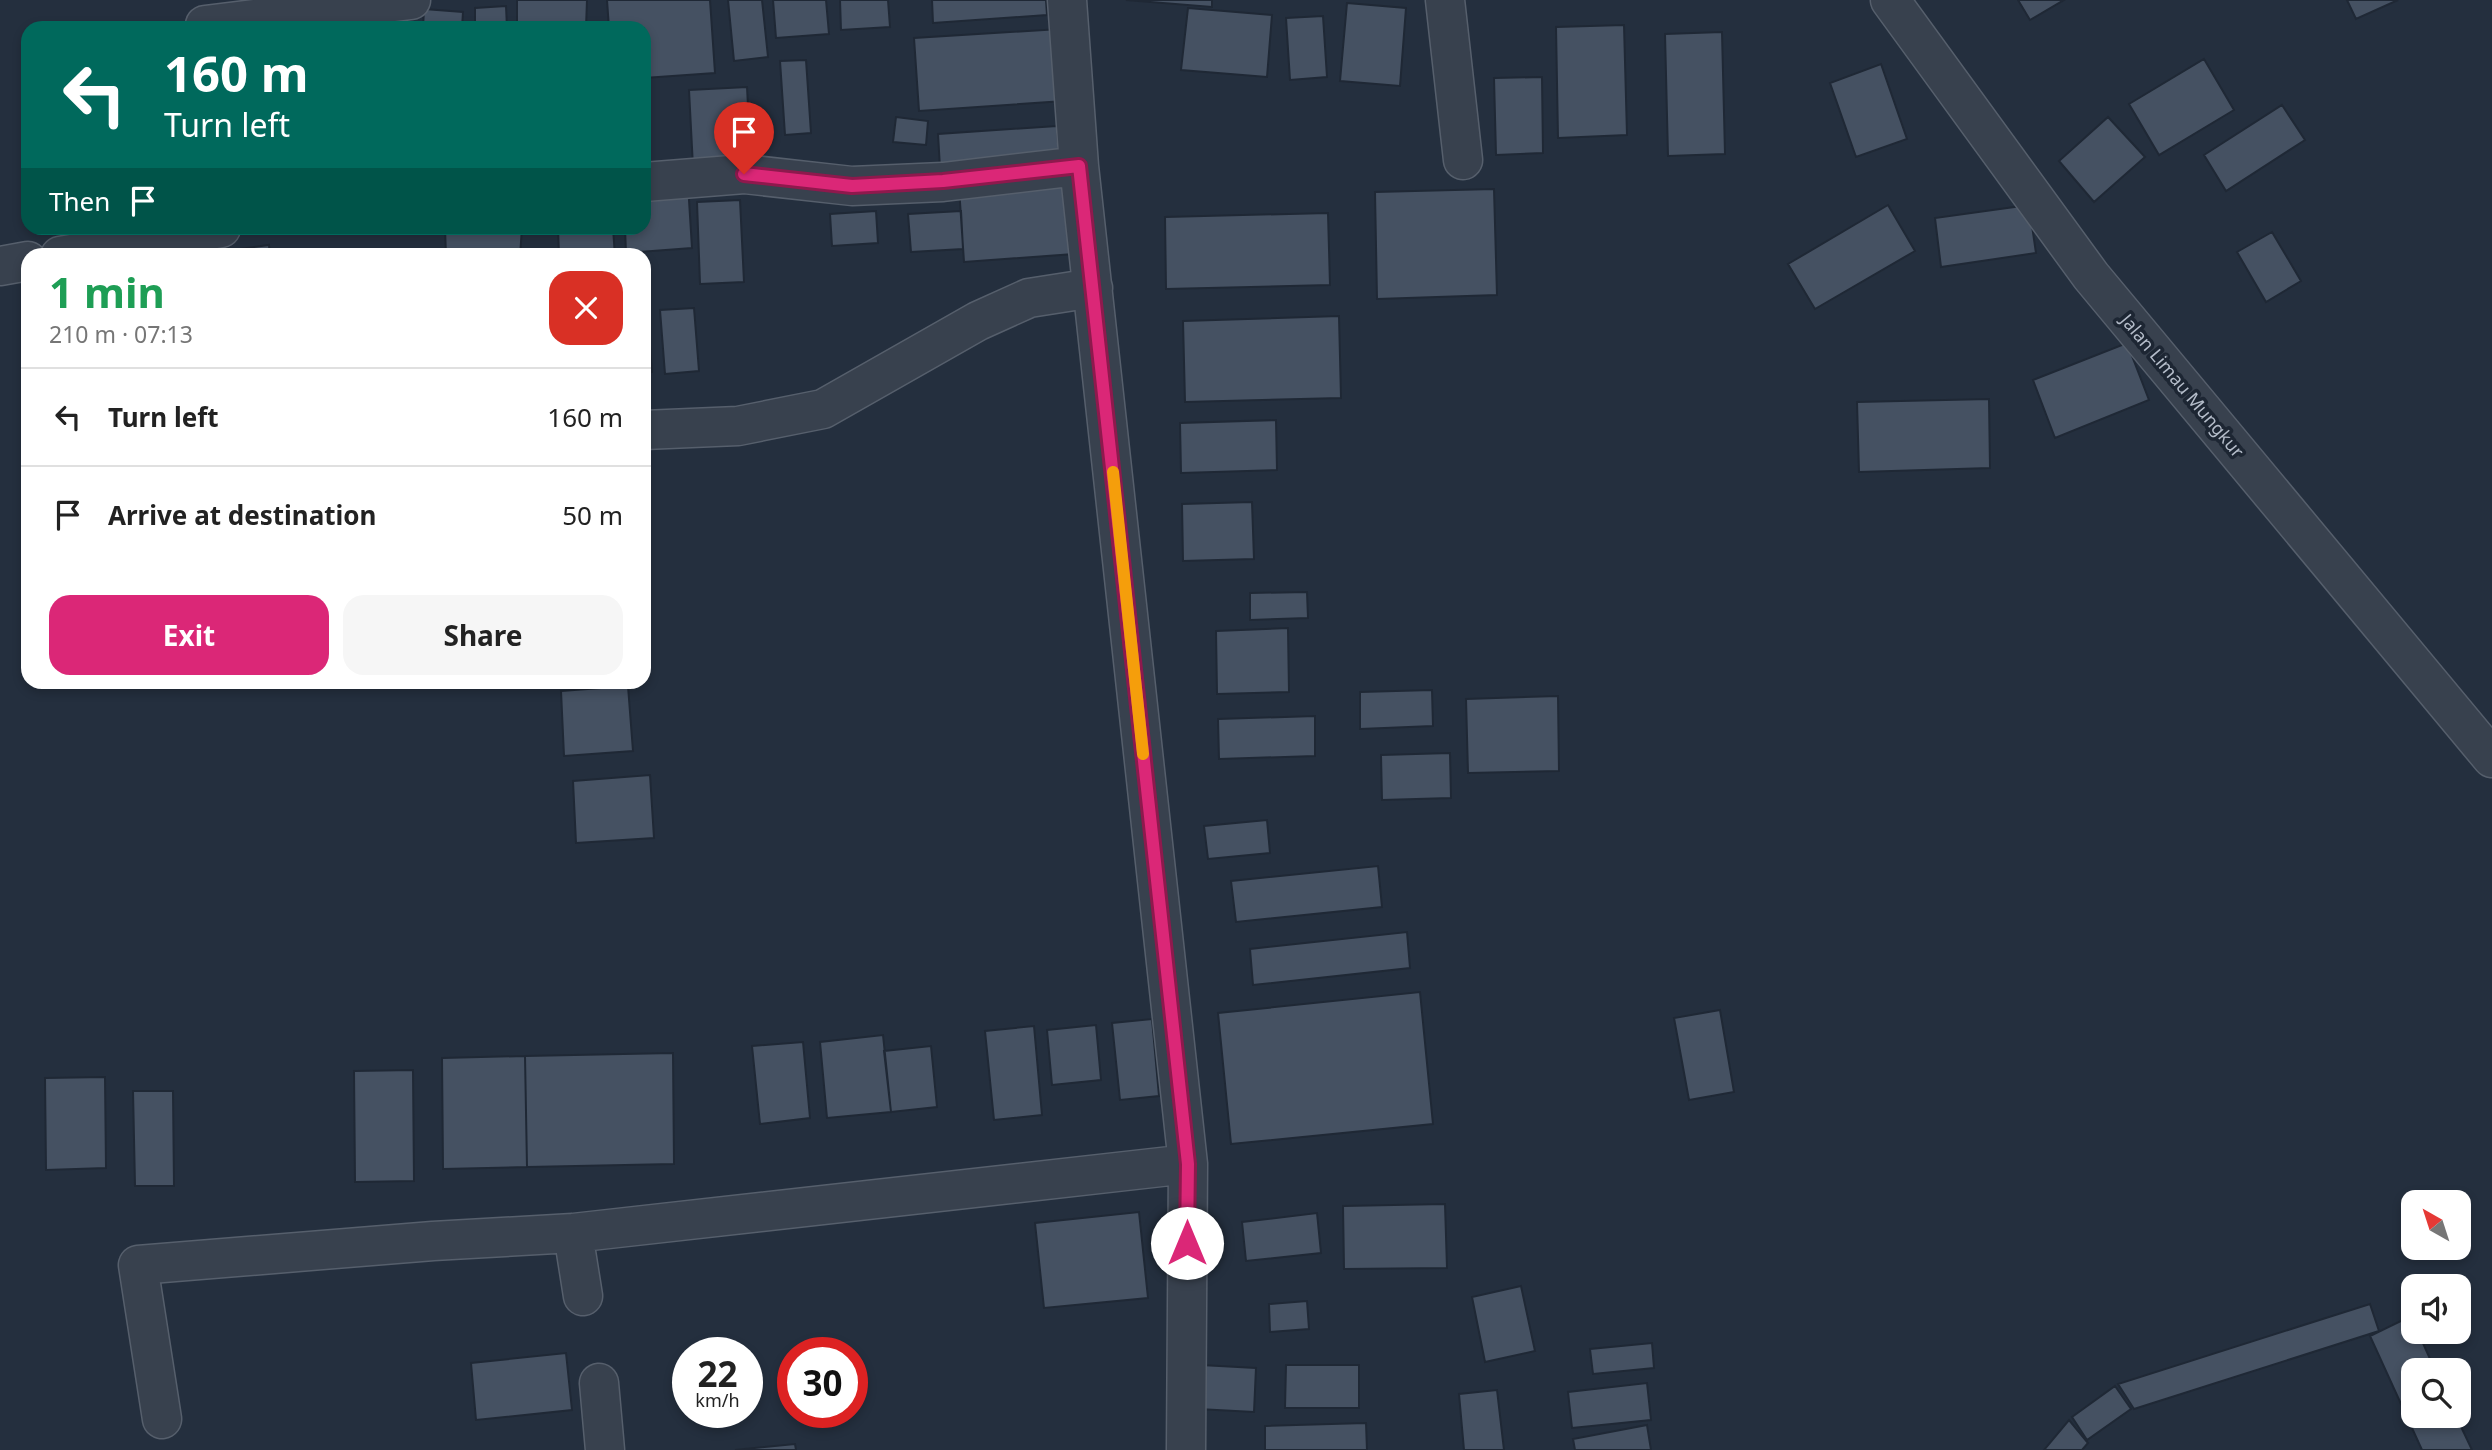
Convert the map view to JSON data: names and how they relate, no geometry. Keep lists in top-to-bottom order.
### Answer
{
  "streets": {
    "street": ["Jalan Limau Mungkur"]
  },
  "north": "top left",
  "page": {
    "turn": ["160 m", "Turn left"],
    "then": "Then",
    "heading": ["1 min", "210 m · 07:13"],
    "list": [
      {
        "name": "Turn left",
        "value": "160 m"
      },
      {
        "name": "Arrive at destination",
        "value": "50 m"
      }
    ],
    "buttons": ["Exit", "Share"],
    "speed": "22 km/h",
    "limit": "30"
  }
}
